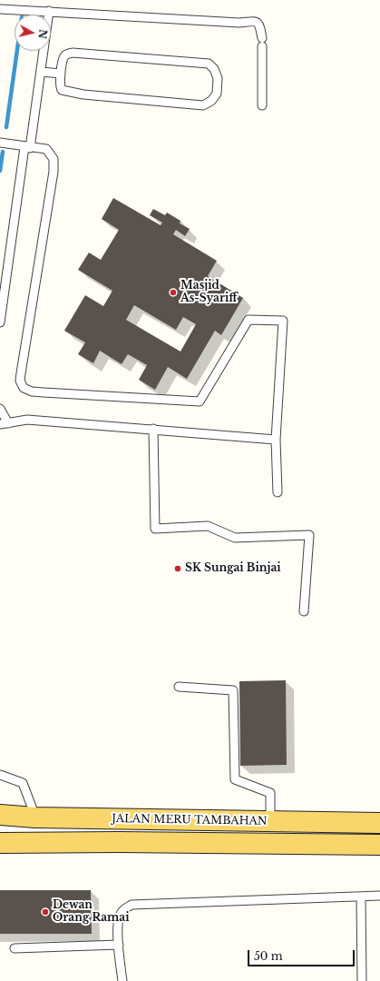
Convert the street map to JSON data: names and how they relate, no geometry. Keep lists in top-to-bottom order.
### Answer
{
  "streets": {
    "main road": ["JALAN MERU TAMBAHAN"]
  },
  "places": ["Masjid As-Syariff", "SK Sungai Binjai", "Dewan Orang Ramai"],
  "scale_bar": "50 m",
  "north": "right"
}
